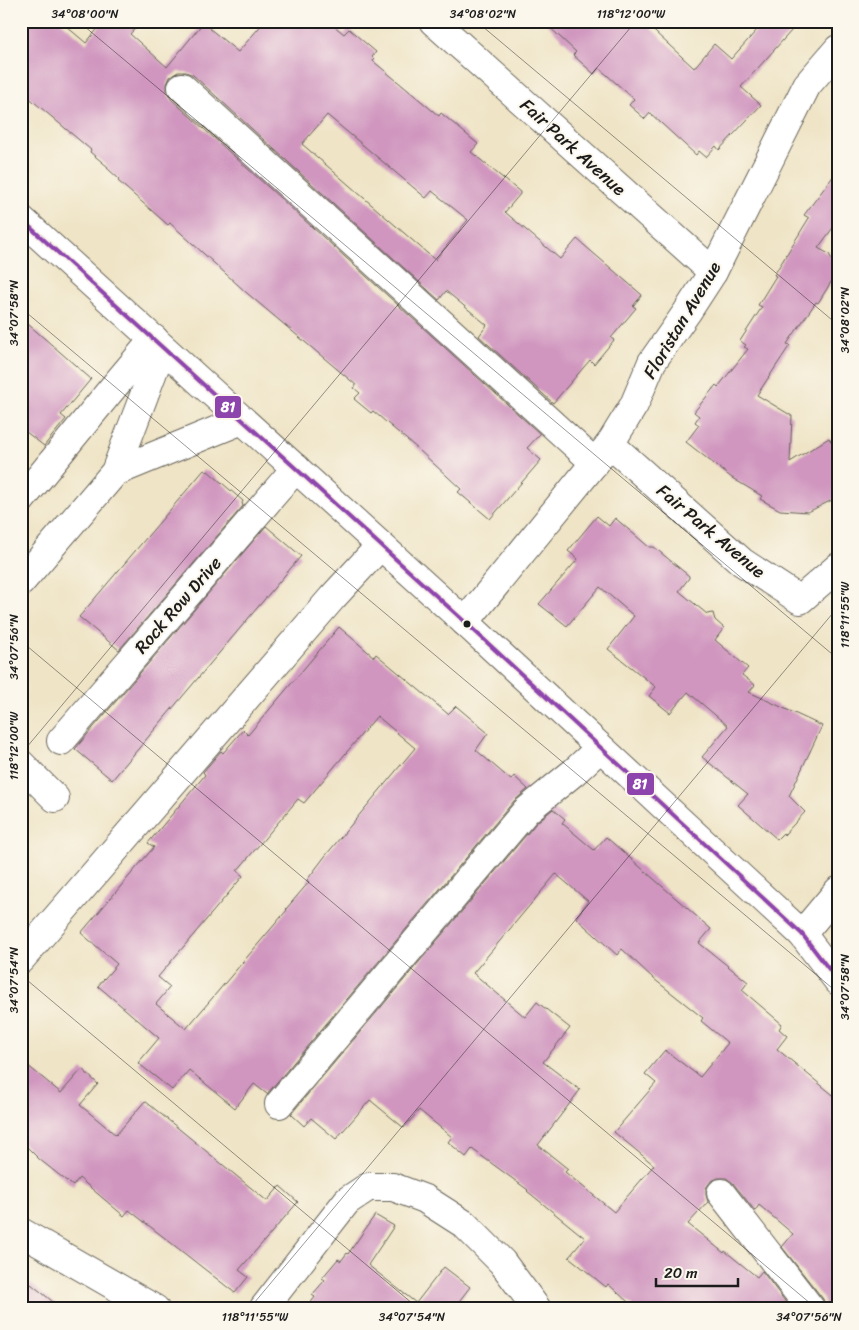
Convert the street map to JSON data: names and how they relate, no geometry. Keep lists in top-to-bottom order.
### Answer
{
  "streets": {
    "street": ["Fair Park Avenue", "Floristan Avenue", "Rock Row Drive"]
  },
  "crossings": [
    ["Fair Park Avenue", "Floristan Avenue"]
  ],
  "lines": ["transit line 81"],
  "scale_bar": "20 m",
  "coordinates": [
    "34°08'00\"N",
    "34°08'02\"N",
    "118°12'00\"W",
    "34°07'58\"N",
    "118°11'55\"W",
    "34°07'56\"N",
    "34°07'54\"N"
  ]
}
